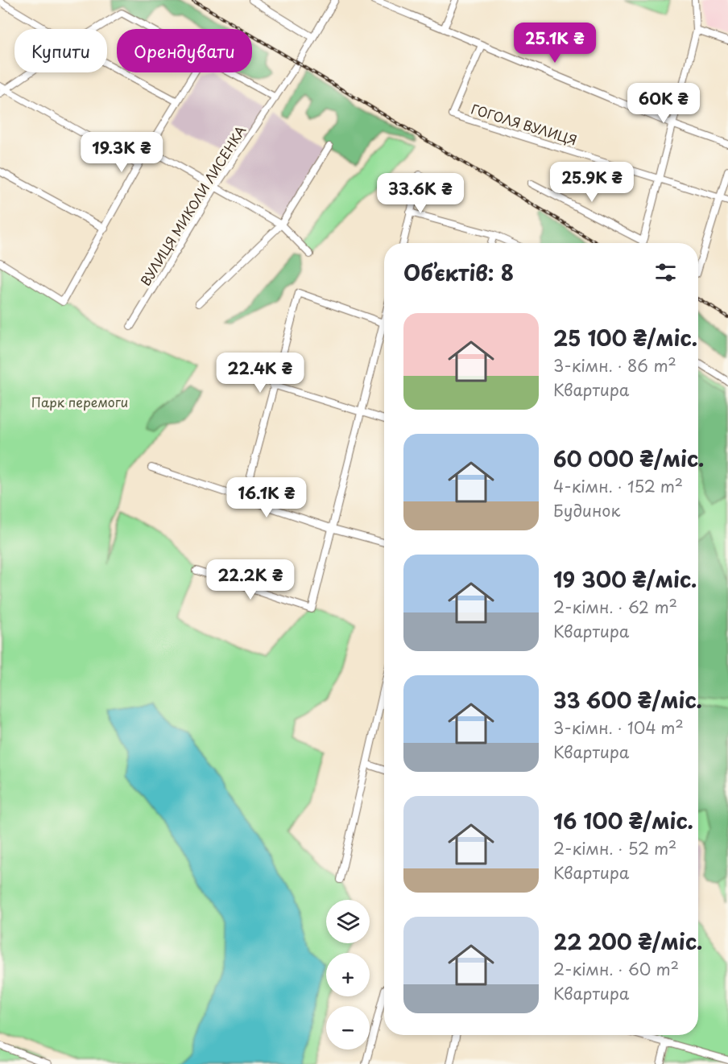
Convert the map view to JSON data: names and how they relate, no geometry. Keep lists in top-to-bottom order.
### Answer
{
  "streets": {
    "street": ["ГОГОЛЯ ВУЛИЦЯ", "ВУЛИЦЯ МИКОЛИ ЛИСЕНКА"]
  },
  "parks": ["Парк перемоги"],
  "page": {
    "price": [
      "25.1K ₴",
      "60K ₴",
      "19.3K ₴",
      "25.9K ₴",
      "33.6K ₴",
      "22.4K ₴",
      "16.1K ₴",
      "22.2K ₴"
    ],
    "chip": ["Купити", "Орендувати"],
    "heading": "Об’єктів: 8",
    "list": [
      {
        "name": "25 100 ₴/міс.",
        "note": "3-кімн. · 86 m² · Квартира"
      },
      {
        "name": "60 000 ₴/міс.",
        "note": "4-кімн. · 152 m² · Будинок"
      },
      {
        "name": "19 300 ₴/міс.",
        "note": "2-кімн. · 62 m² · Квартира"
      },
      {
        "name": "33 600 ₴/міс.",
        "note": "3-кімн. · 104 m² · Квартира"
      },
      {
        "name": "16 100 ₴/міс.",
        "note": "2-кімн. · 52 m² · Квартира"
      },
      {
        "name": "22 200 ₴/міс.",
        "note": "2-кімн. · 60 m² · Квартира"
      }
    ],
    "map_buttons": ["+", "−"]
  }
}
